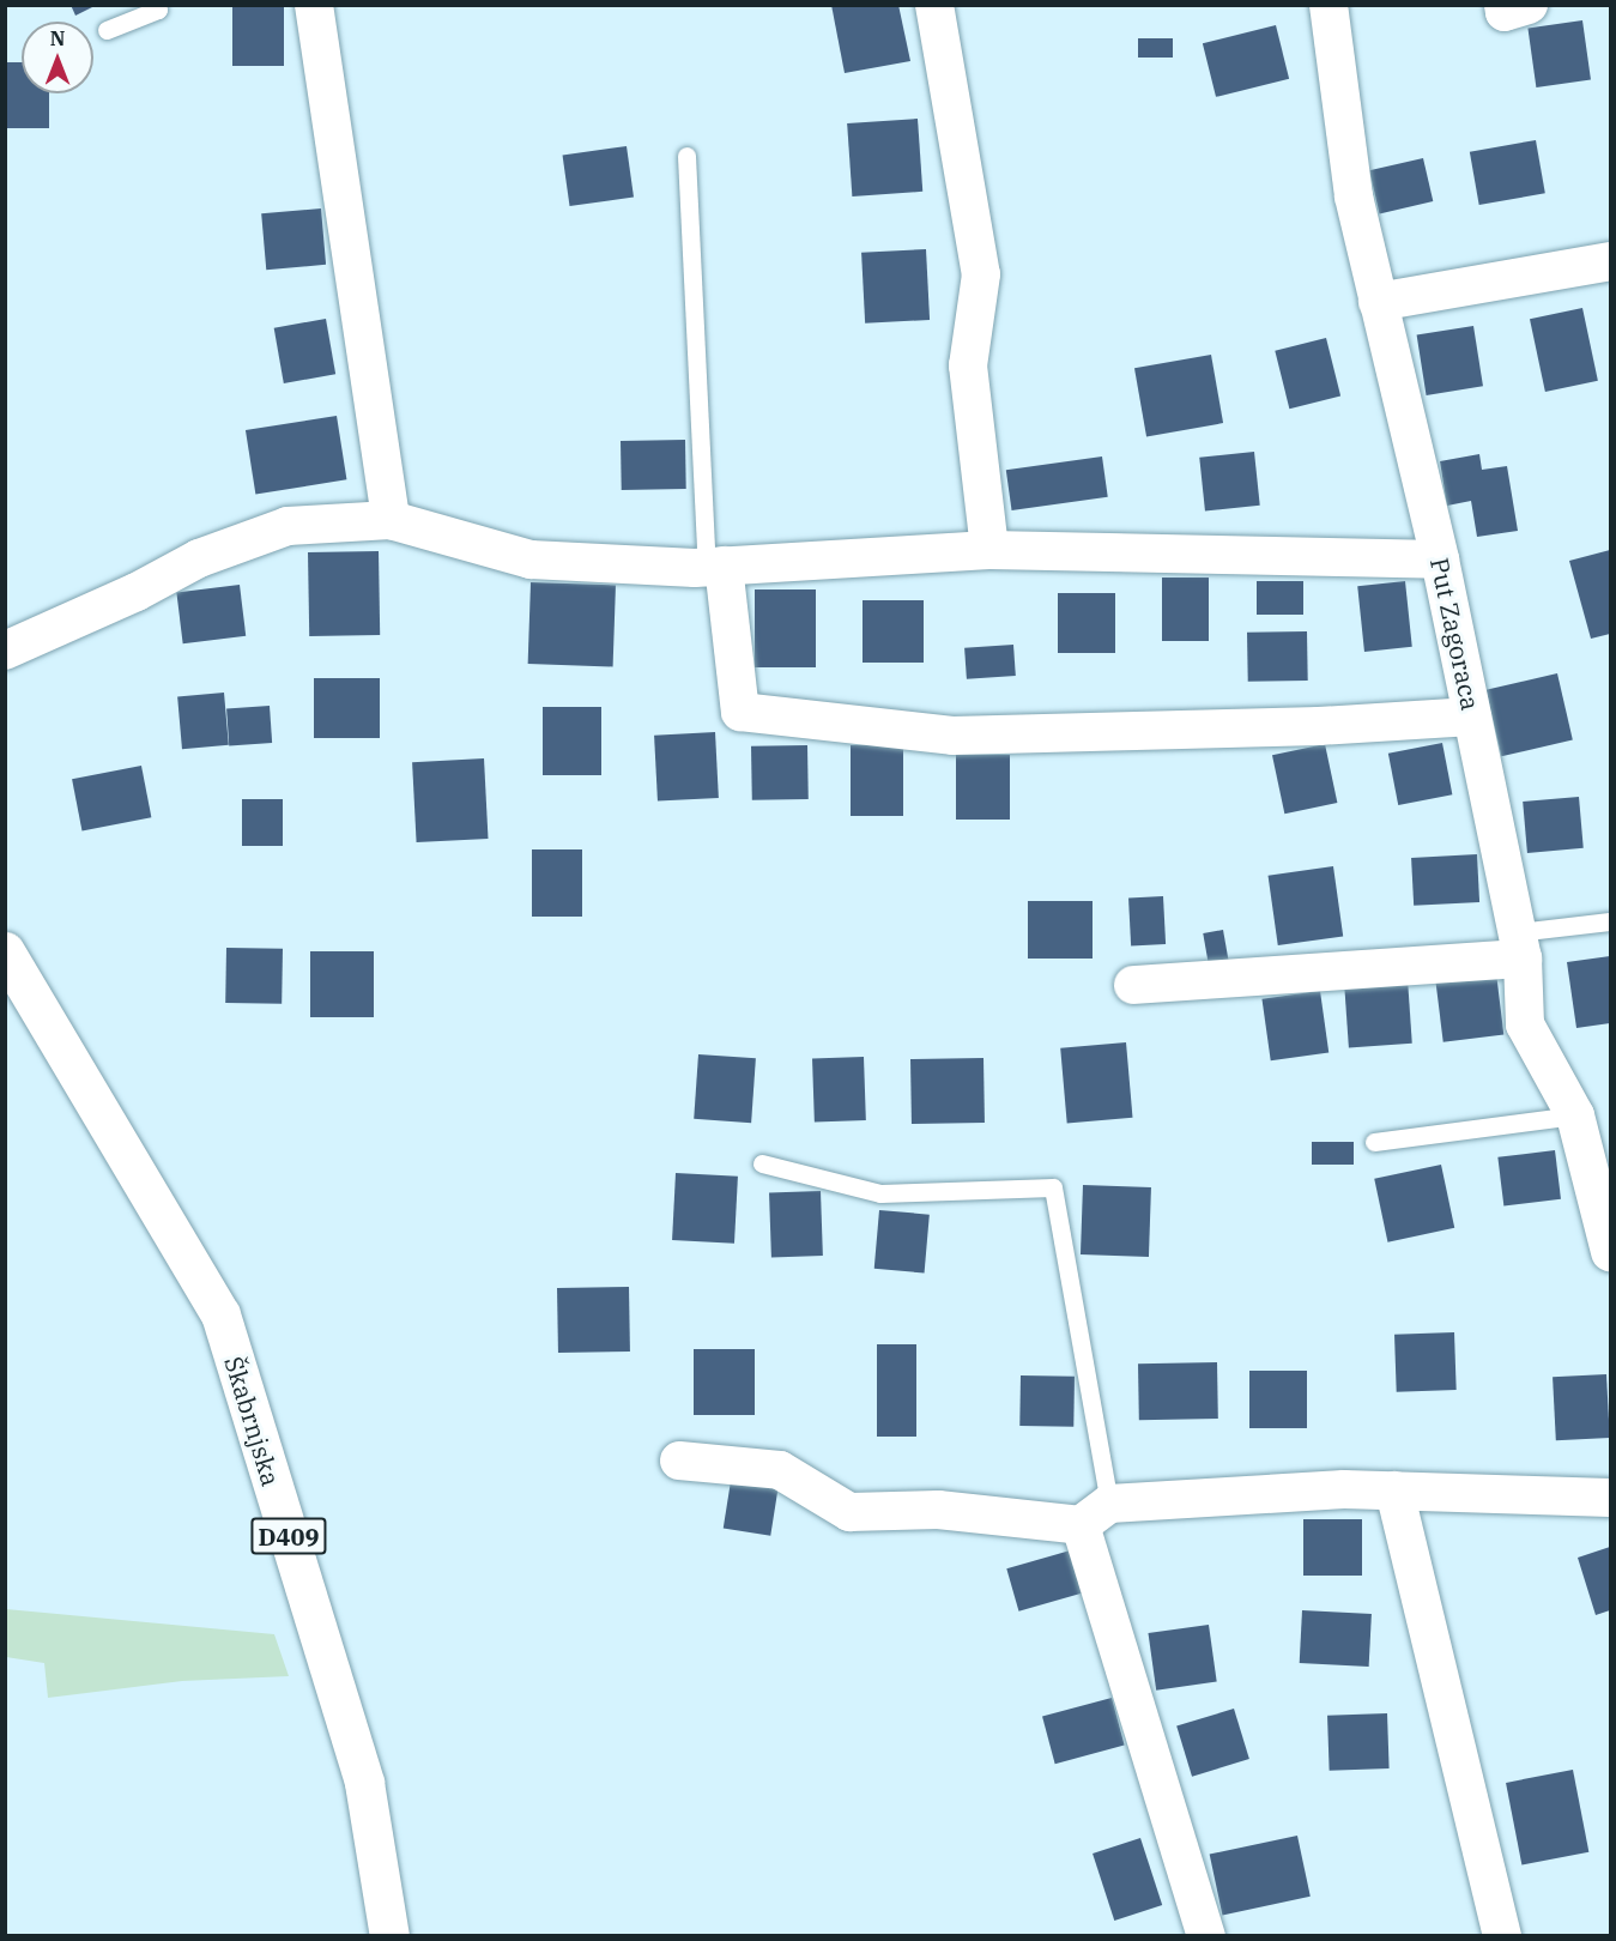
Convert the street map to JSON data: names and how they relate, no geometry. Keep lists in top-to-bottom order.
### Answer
{
  "streets": {
    "main road": ["Škabrnjska", "D409"],
    "street": ["Put Zagoraca"]
  },
  "north": "top"
}
